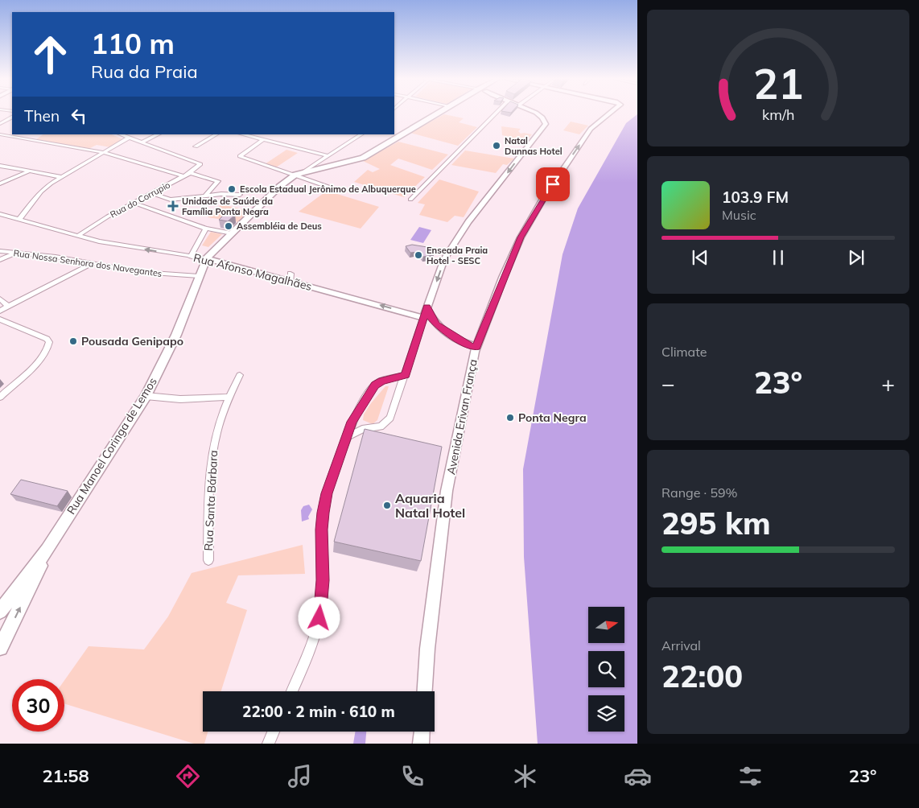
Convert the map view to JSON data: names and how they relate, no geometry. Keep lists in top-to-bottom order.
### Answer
{
  "streets": {
    "main road": ["Rua Manoel Coringa de Lemos"],
    "street": [
      "Rua do Corrupio",
      "Rua Nossa Senhora dos Navegantes",
      "Rua Afonso Magalhães",
      "Avenida Erivan França",
      "Rua Santa Bárbara"
    ]
  },
  "crossings": [
    ["Rua do Corrupio", "Rua Afonso Magalhães"],
    ["Rua Nossa Senhora dos Navegantes", "Rua Manoel Coringa de Lemos"],
    ["Rua Afonso Magalhães", "Rua Manoel Coringa de Lemos"]
  ],
  "places": {
    "other": [
      "Natal Dunnas Hotel",
      "Escola Estadual Jerônimo de Albuquerque",
      "Assembléia de Deus",
      "Enseada Praia Hotel - SESC",
      "Pousada Genipapo",
      "Ponta Negra",
      "Aquaria Natal Hotel"
    ],
    "health": ["Unidade de Saúde da Família Ponta Negra"]
  },
  "north": "right",
  "page": {
    "turn": ["110 m", "Rua da Praia"],
    "then": "Then",
    "song": ["103.9 FM", "Music"],
    "tile": [
      "Climate",
      ["Range · 59%", "295 km"],
      ["Arrival", "22:00"]
    ],
    "heat": ["−", "23°", "+"],
    "limit": "30",
    "trip": "22:00 · 2 min · 610 m",
    "tabs": ["21:58", "23°"],
    "gauge": ["21", "km/h"]
  }
}
